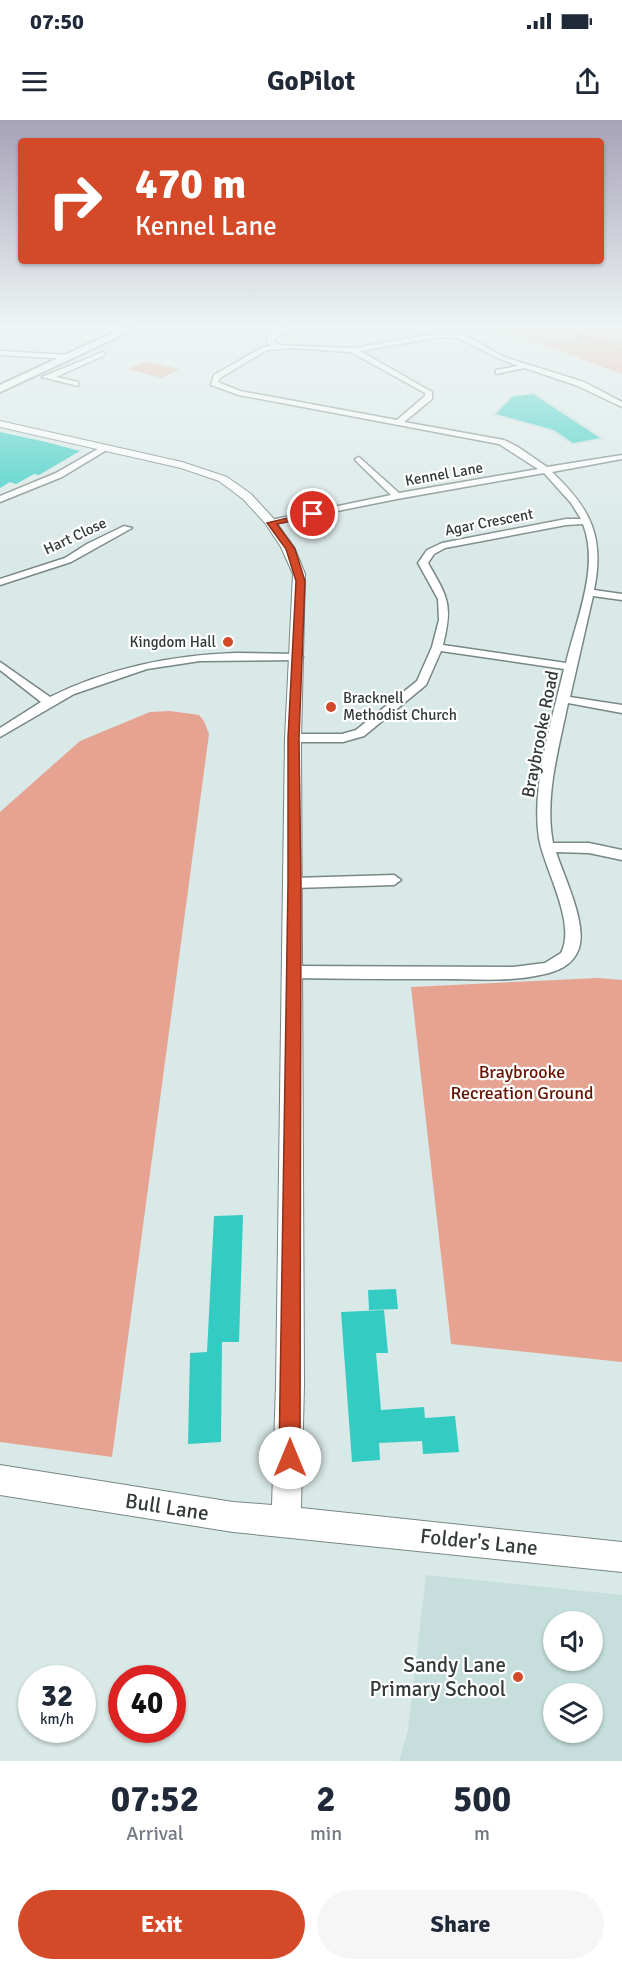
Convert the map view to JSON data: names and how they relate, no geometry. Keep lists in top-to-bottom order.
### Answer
{
  "streets": {
    "street": [
      "Kennel Lane",
      "Agar Crescent",
      "Hart Close",
      "Braybrooke Road",
      "Bull Lane",
      "Folder's Lane"
    ]
  },
  "crossings": [
    ["Kennel Lane", "Braybrooke Road"],
    ["Agar Crescent", "Braybrooke Road"],
    ["Bull Lane", "Folder's Lane"]
  ],
  "parks": ["Braybrooke Recreation Ground"],
  "places": ["Kingdom Hall", "Bracknell Methodist Church", "Sandy Lane Primary School"],
  "page": {
    "status": "07:50",
    "header": "GoPilot",
    "turn": ["470 m", "Kennel Lane"],
    "speed": "32 km/h",
    "limit": "40",
    "eta": [
      "07:52",
      "Arrival",
      "2",
      "min",
      "500",
      "m"
    ],
    "buttons": ["Exit", "Share"]
  }
}
